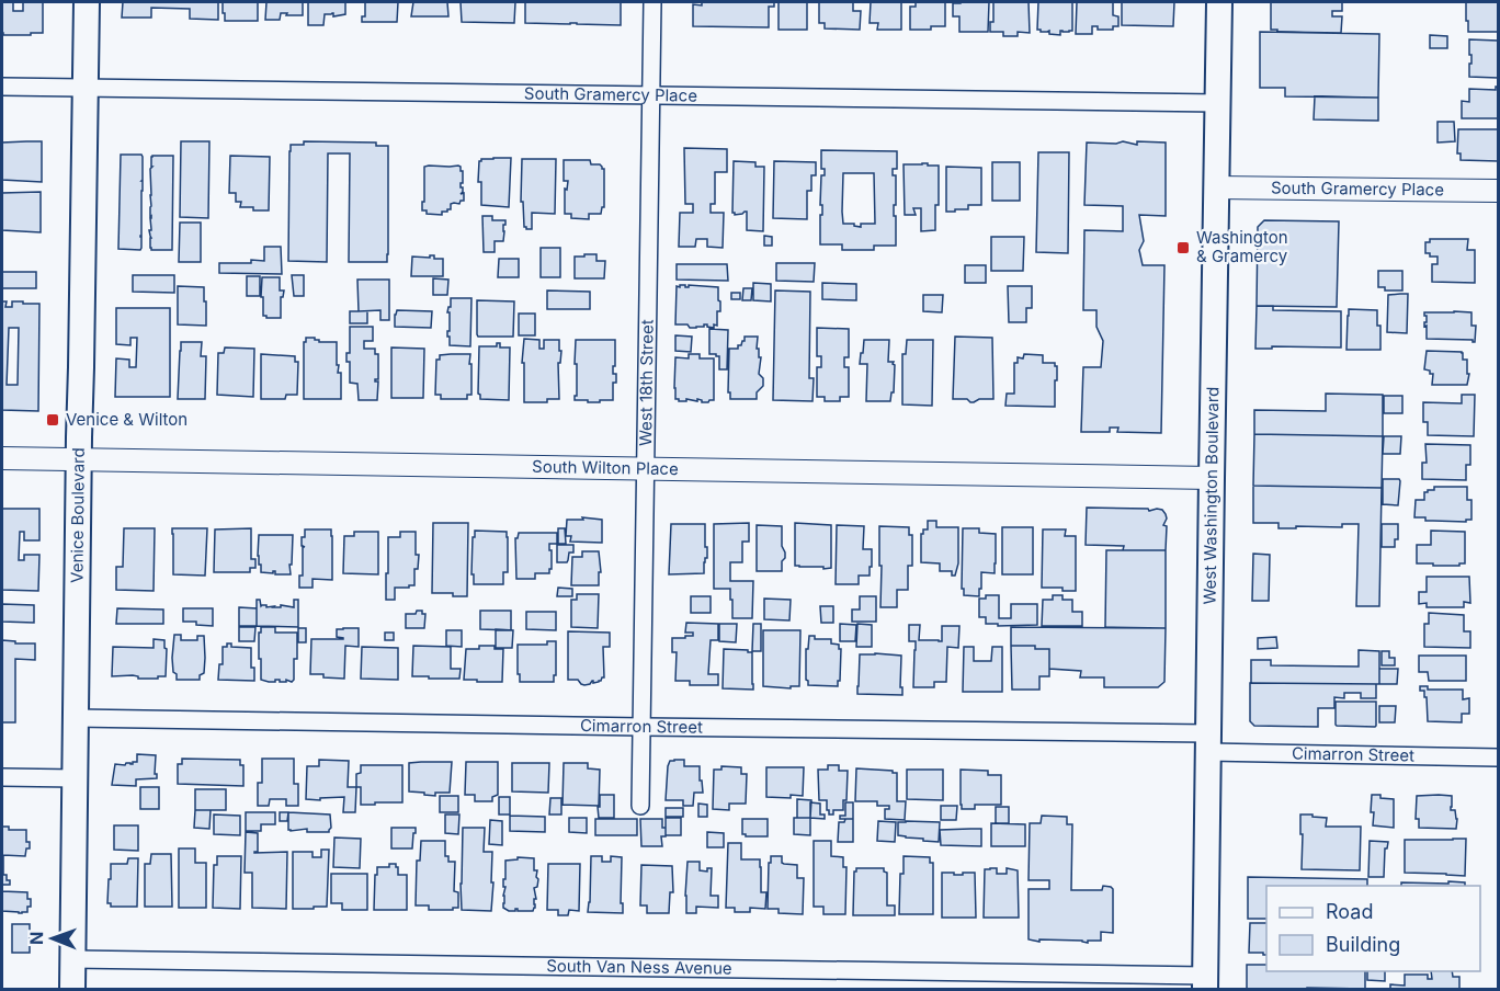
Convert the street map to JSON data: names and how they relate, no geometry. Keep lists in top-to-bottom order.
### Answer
{
  "streets": {
    "main road": ["West Washington Boulevard", "Venice Boulevard"],
    "street": [
      "South Gramercy Place",
      "West 18th Street",
      "South Wilton Place",
      "Cimarron Street",
      "South Van Ness Avenue"
    ]
  },
  "crossings": [
    ["South Gramercy Place", "West 18th Street"],
    ["South Gramercy Place", "West Washington Boulevard"],
    ["South Gramercy Place", "Venice Boulevard"],
    ["West 18th Street", "South Wilton Place"],
    ["West 18th Street", "Cimarron Street"],
    ["South Wilton Place", "West Washington Boulevard"],
    ["South Wilton Place", "Venice Boulevard"],
    ["West Washington Boulevard", "Cimarron Street"],
    ["West Washington Boulevard", "South Van Ness Avenue"],
    ["Venice Boulevard", "Cimarron Street"],
    ["Venice Boulevard", "South Van Ness Avenue"]
  ],
  "places": {
    "transit": ["Washington & Gramercy", "Venice & Wilton"]
  },
  "legend": ["Road", "Building"],
  "north": "left"
}
